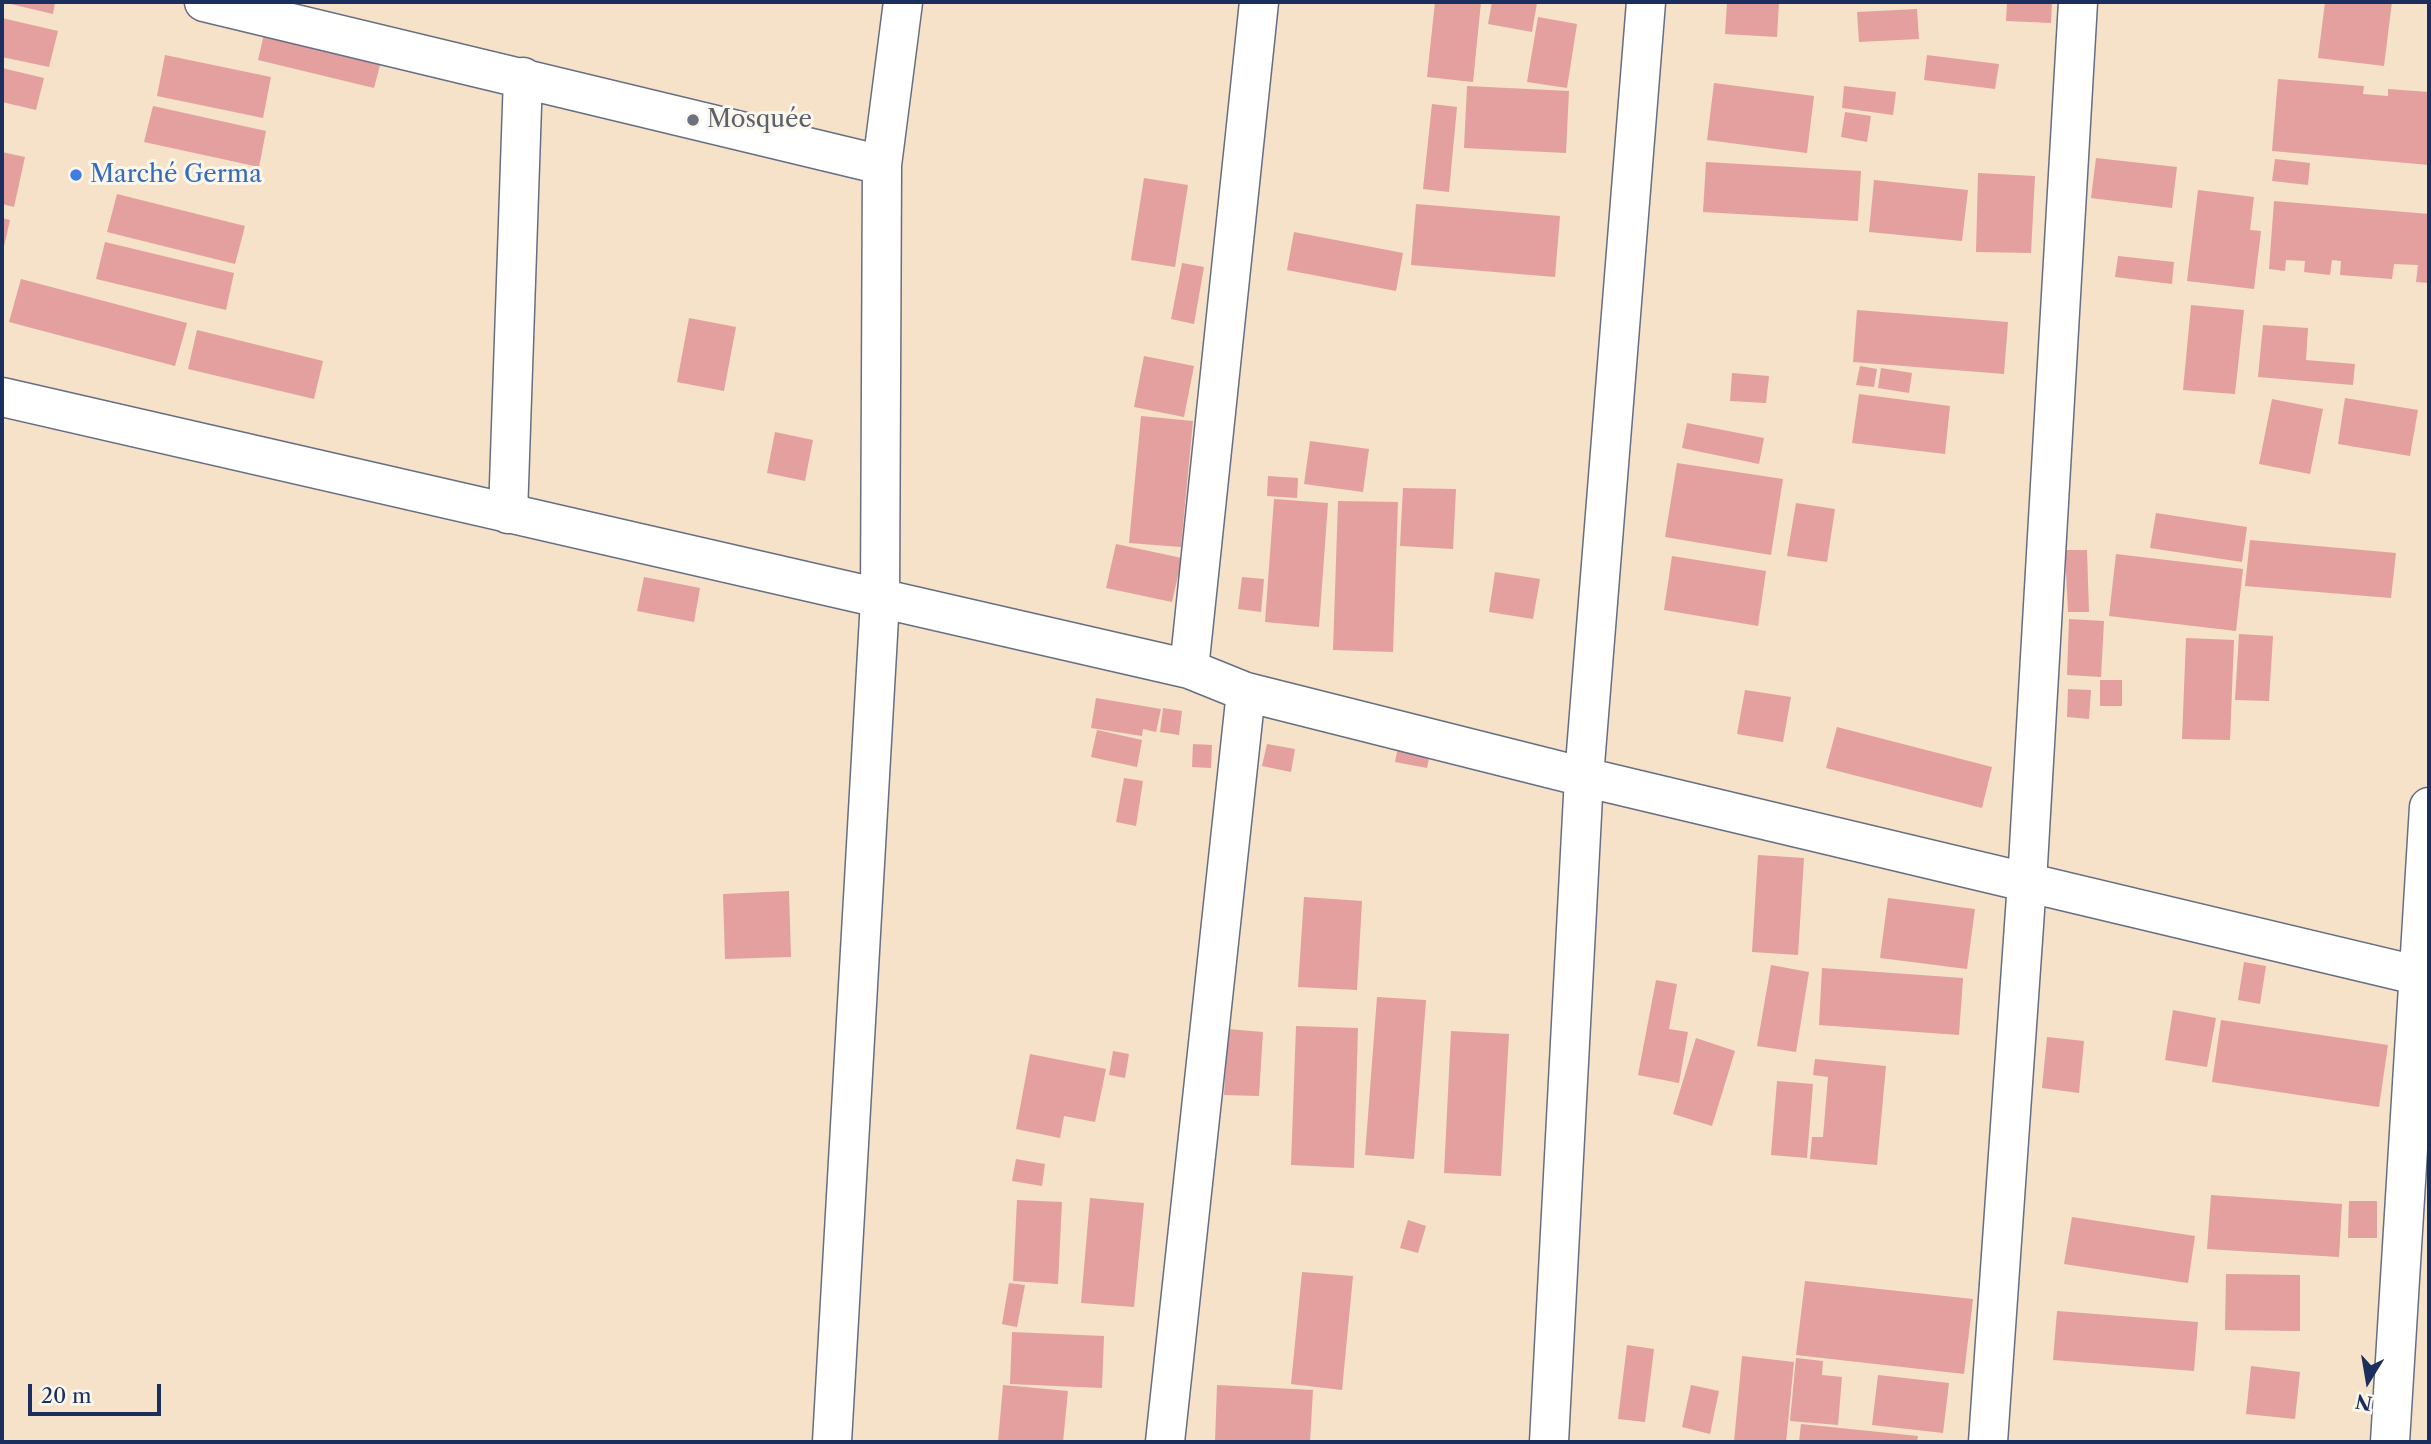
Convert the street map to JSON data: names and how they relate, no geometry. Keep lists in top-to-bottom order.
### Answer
{
  "places": ["Mosquée", "Marché Germa"],
  "scale_bar": "20 m",
  "north": "bottom"
}
